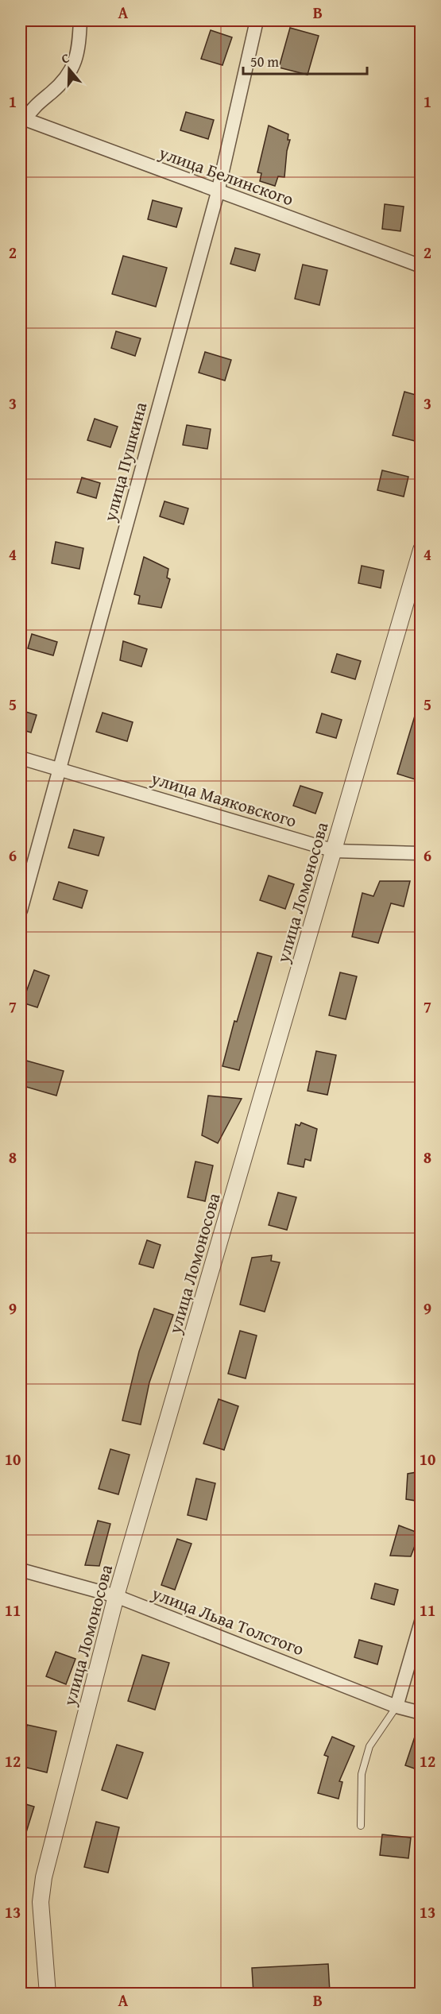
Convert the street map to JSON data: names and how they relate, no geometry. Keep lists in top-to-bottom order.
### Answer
{
  "streets": {
    "street": [
      "улица Белинского",
      "улица Пушкина",
      "улица Маяковского",
      "улица Ломоносова",
      "улица Льва Толстого"
    ]
  },
  "crossings": [
    ["улица Белинского", "улица Пушкина"],
    ["улица Пушкина", "улица Маяковского"],
    ["улица Маяковского", "улица Ломоносова"],
    ["улица Ломоносова", "улица Льва Толстого"]
  ],
  "scale_bar": "50 m",
  "north": "top",
  "grid": {
    "columns": ["A", "B"],
    "rows": [
      "1",
      "2",
      "3",
      "4",
      "5",
      "6",
      "7",
      "8",
      "9",
      "10",
      "11",
      "12",
      "13"
    ]
  }
}
